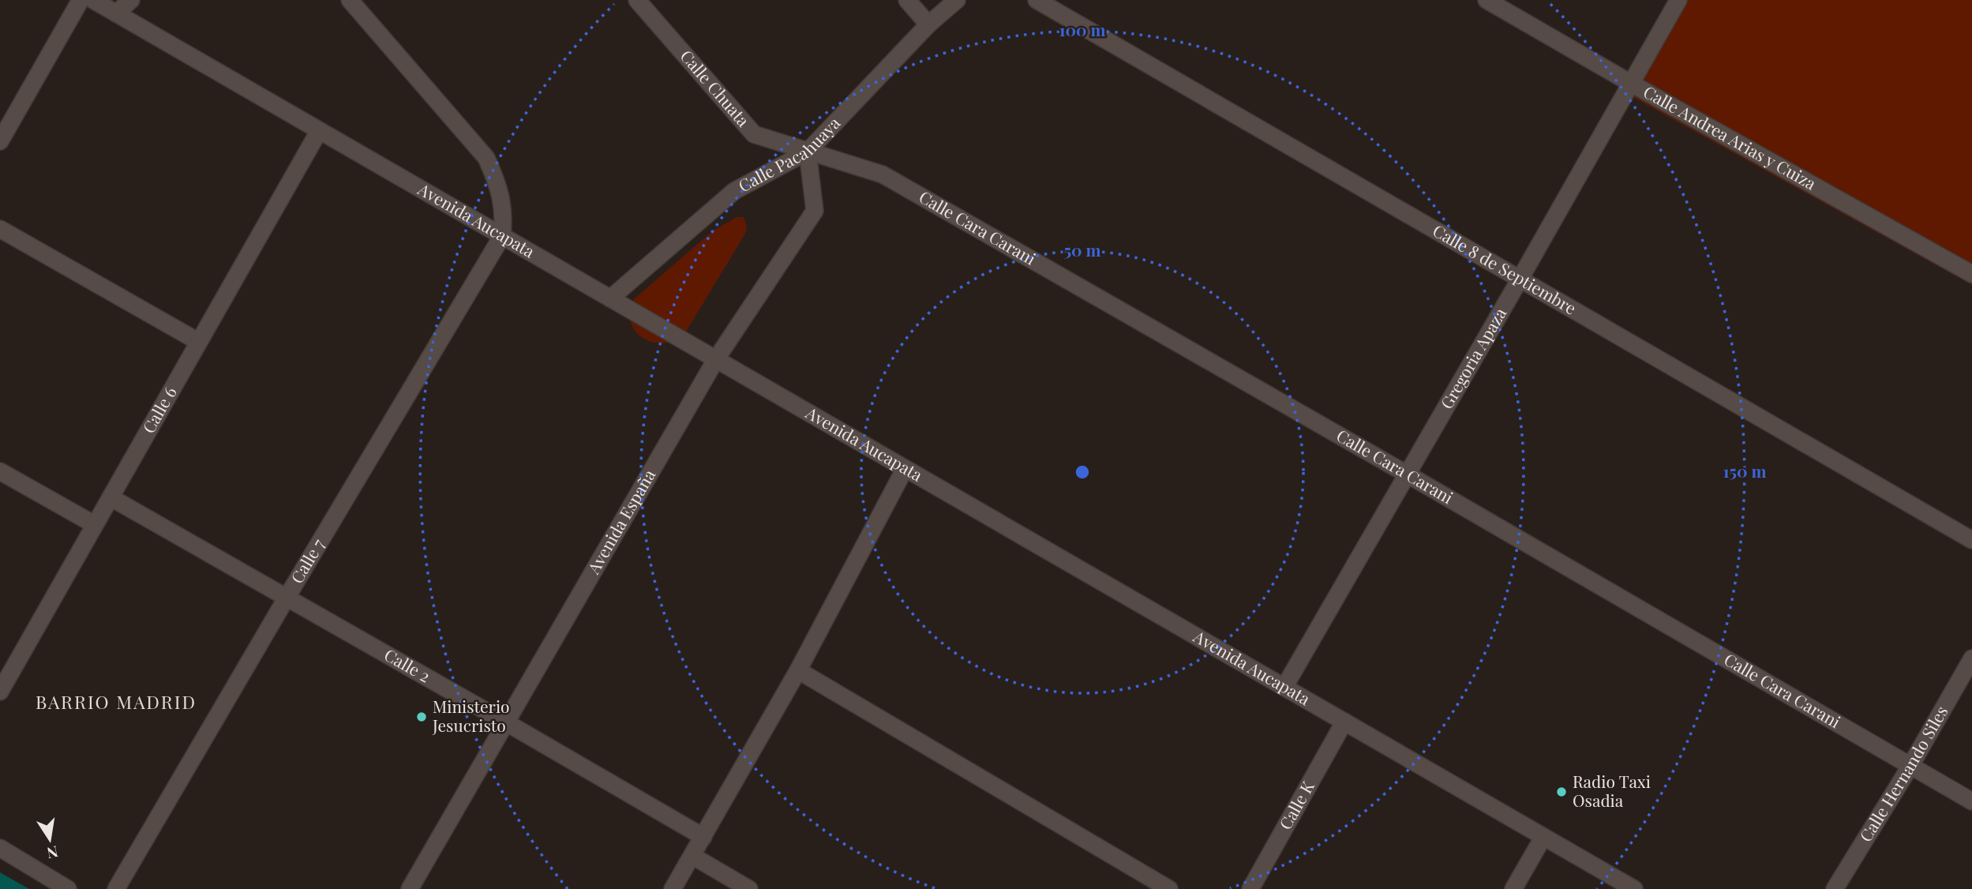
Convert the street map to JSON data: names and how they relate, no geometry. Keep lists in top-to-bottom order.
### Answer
{
  "streets": {
    "street": [
      "Calle Chuata",
      "Calle Andrea Arias y Cuiza",
      "Calle Pacahuaya",
      "Avenida Aucapata",
      "Calle Cara Carani",
      "Calle 8 de Septiembre",
      "Gregoria Apaza",
      "Calle 6",
      "Avenida España",
      "Calle 7",
      "Calle 2",
      "Calle Hernando Siles",
      "Calle K"
    ]
  },
  "crossings": [
    ["Calle Chuata", "Calle Pacahuaya"],
    ["Calle Chuata", "Calle Cara Carani"],
    ["Calle Chuata", "Avenida España"],
    ["Calle Andrea Arias y Cuiza", "Gregoria Apaza"],
    ["Calle Pacahuaya", "Avenida Aucapata"],
    ["Calle Pacahuaya", "Calle Cara Carani"],
    ["Calle Pacahuaya", "Avenida España"],
    ["Avenida Aucapata", "Gregoria Apaza"],
    ["Avenida Aucapata", "Calle 6"],
    ["Avenida Aucapata", "Avenida España"],
    ["Avenida Aucapata", "Calle 7"],
    ["Avenida Aucapata", "Calle K"],
    ["Calle Cara Carani", "Gregoria Apaza"],
    ["Calle Cara Carani", "Avenida España"],
    ["Calle Cara Carani", "Calle Hernando Siles"],
    ["Calle 8 de Septiembre", "Gregoria Apaza"],
    ["Calle 6", "Calle 2"],
    ["Avenida España", "Calle 2"],
    ["Calle 7", "Calle 2"]
  ],
  "districts": ["BARRIO MADRID"],
  "places": ["Ministerio Jesucristo", "Radio Taxi Osadia"],
  "north": "bottom",
  "rings": ["100 m", "50 m", "150 m"]
}
